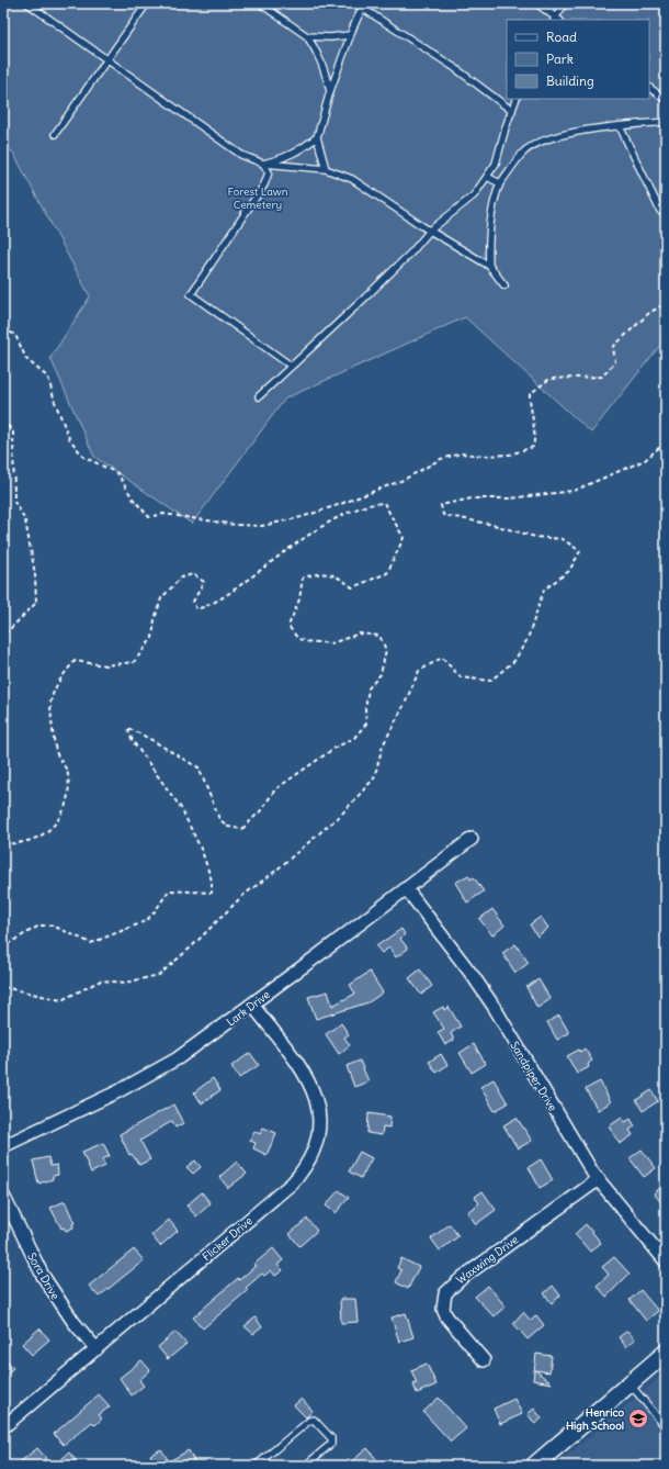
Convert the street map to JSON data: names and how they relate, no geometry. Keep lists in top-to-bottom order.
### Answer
{
  "streets": {
    "street": [
      "Lark Drive",
      "Sandpiper Drive",
      "Flicker Drive",
      "Waxwing Drive",
      "Sora Drive"
    ]
  },
  "crossings": [
    ["Lark Drive", "Sandpiper Drive"],
    ["Lark Drive", "Flicker Drive"],
    ["Sandpiper Drive", "Waxwing Drive"],
    ["Flicker Drive", "Sora Drive"]
  ],
  "parks": ["Forest Lawn Cemetery"],
  "places": {
    "school or university": ["Henrico High School"]
  },
  "legend": ["Road", "Park", "Building"]
}
